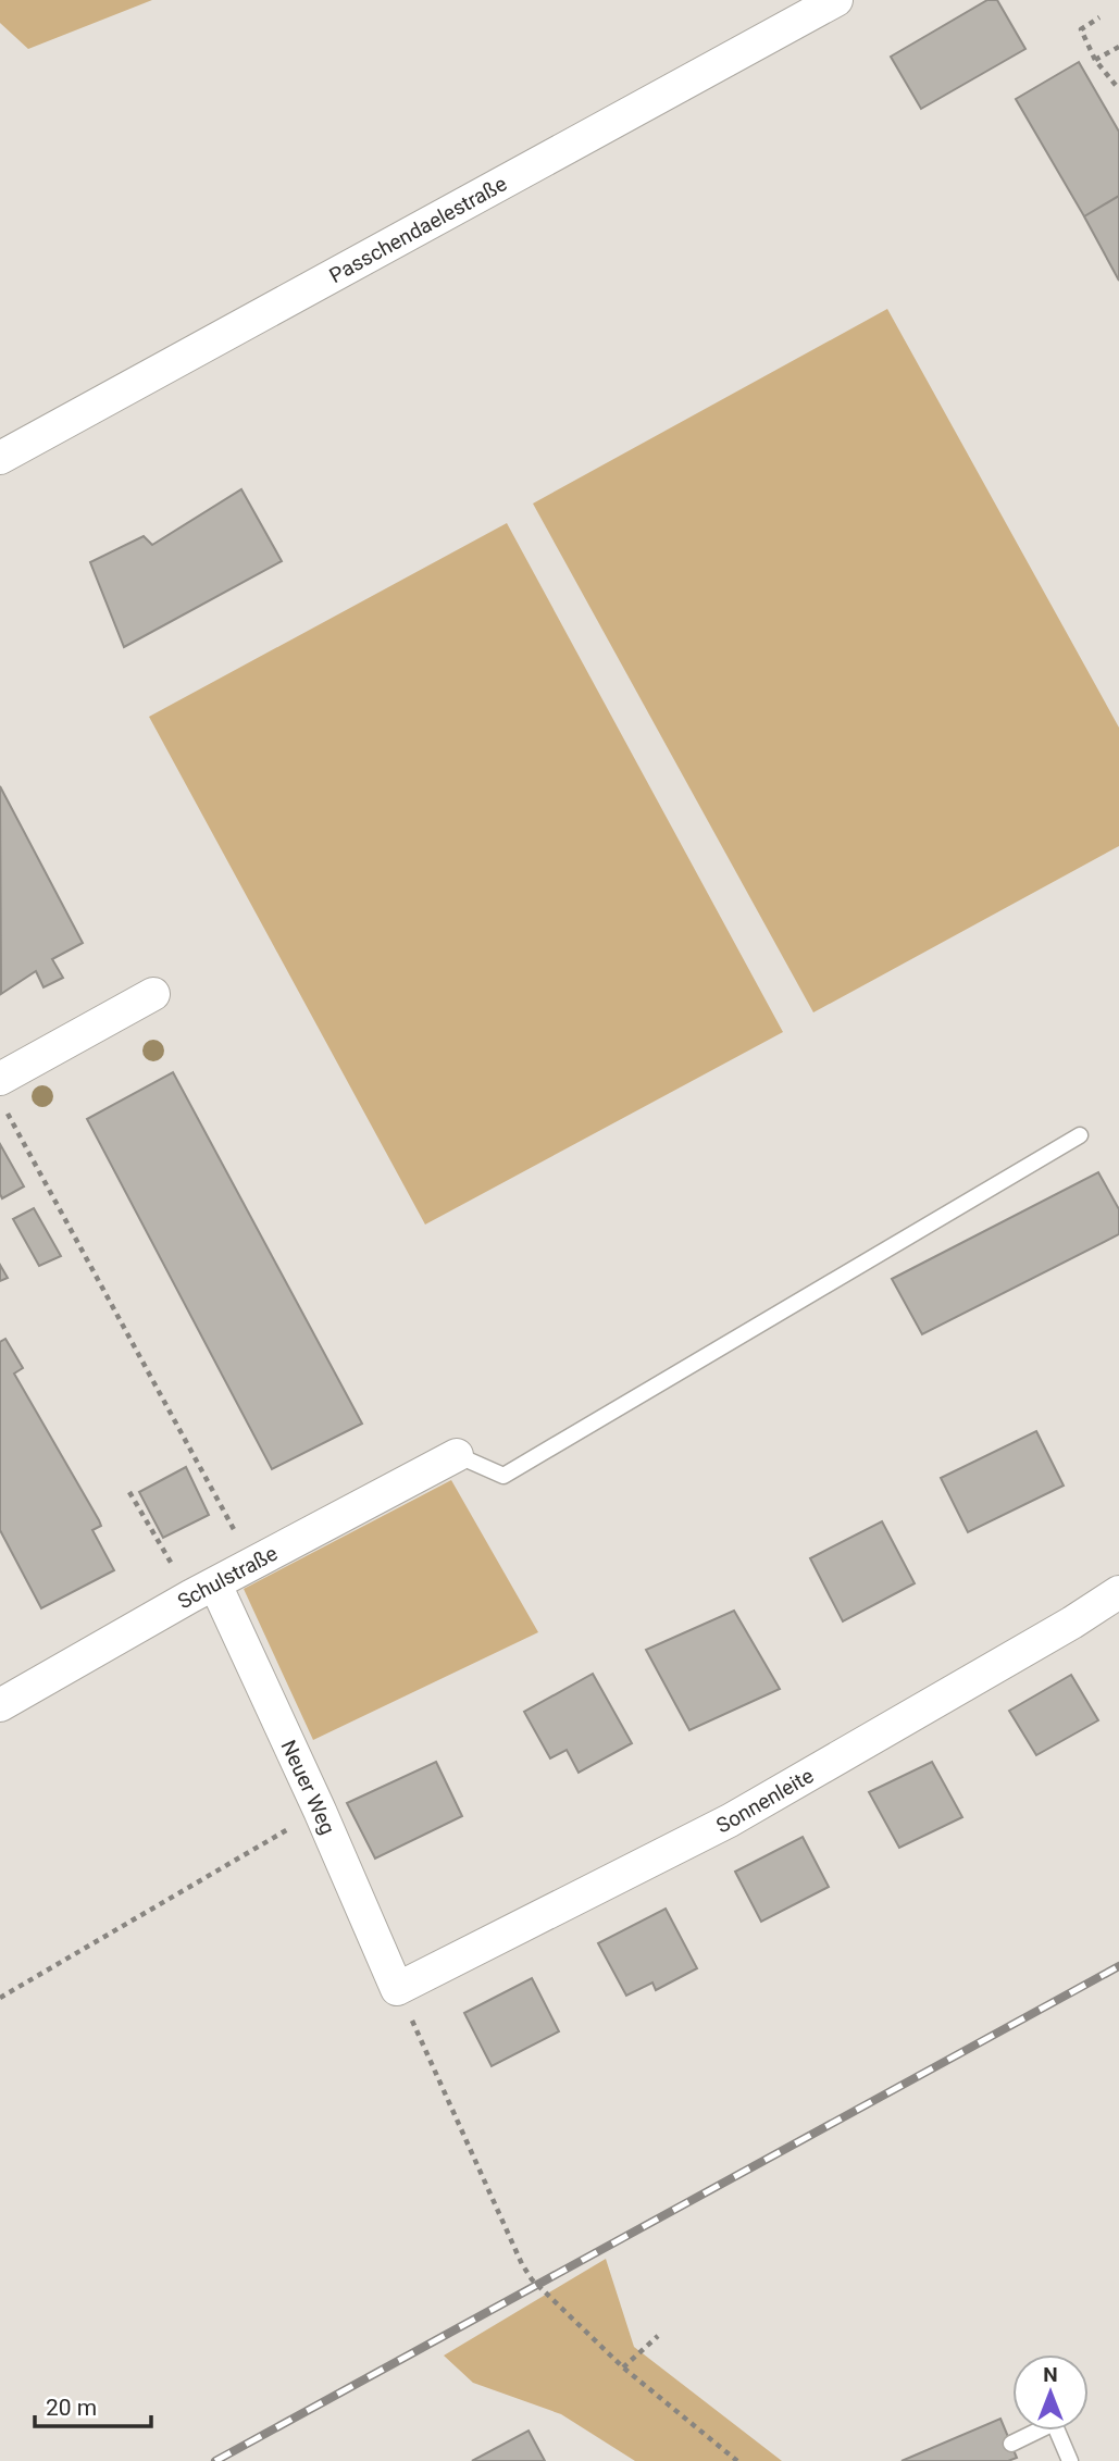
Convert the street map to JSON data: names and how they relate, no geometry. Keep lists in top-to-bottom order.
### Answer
{
  "streets": {
    "street": [
      "Passchendaelestraße",
      "Schulstraße",
      "Neuer Weg",
      "Sonnenleite"
    ]
  },
  "crossings": [
    ["Schulstraße", "Neuer Weg"],
    ["Neuer Weg", "Sonnenleite"]
  ],
  "scale_bar": "20 m",
  "north": "top"
}
